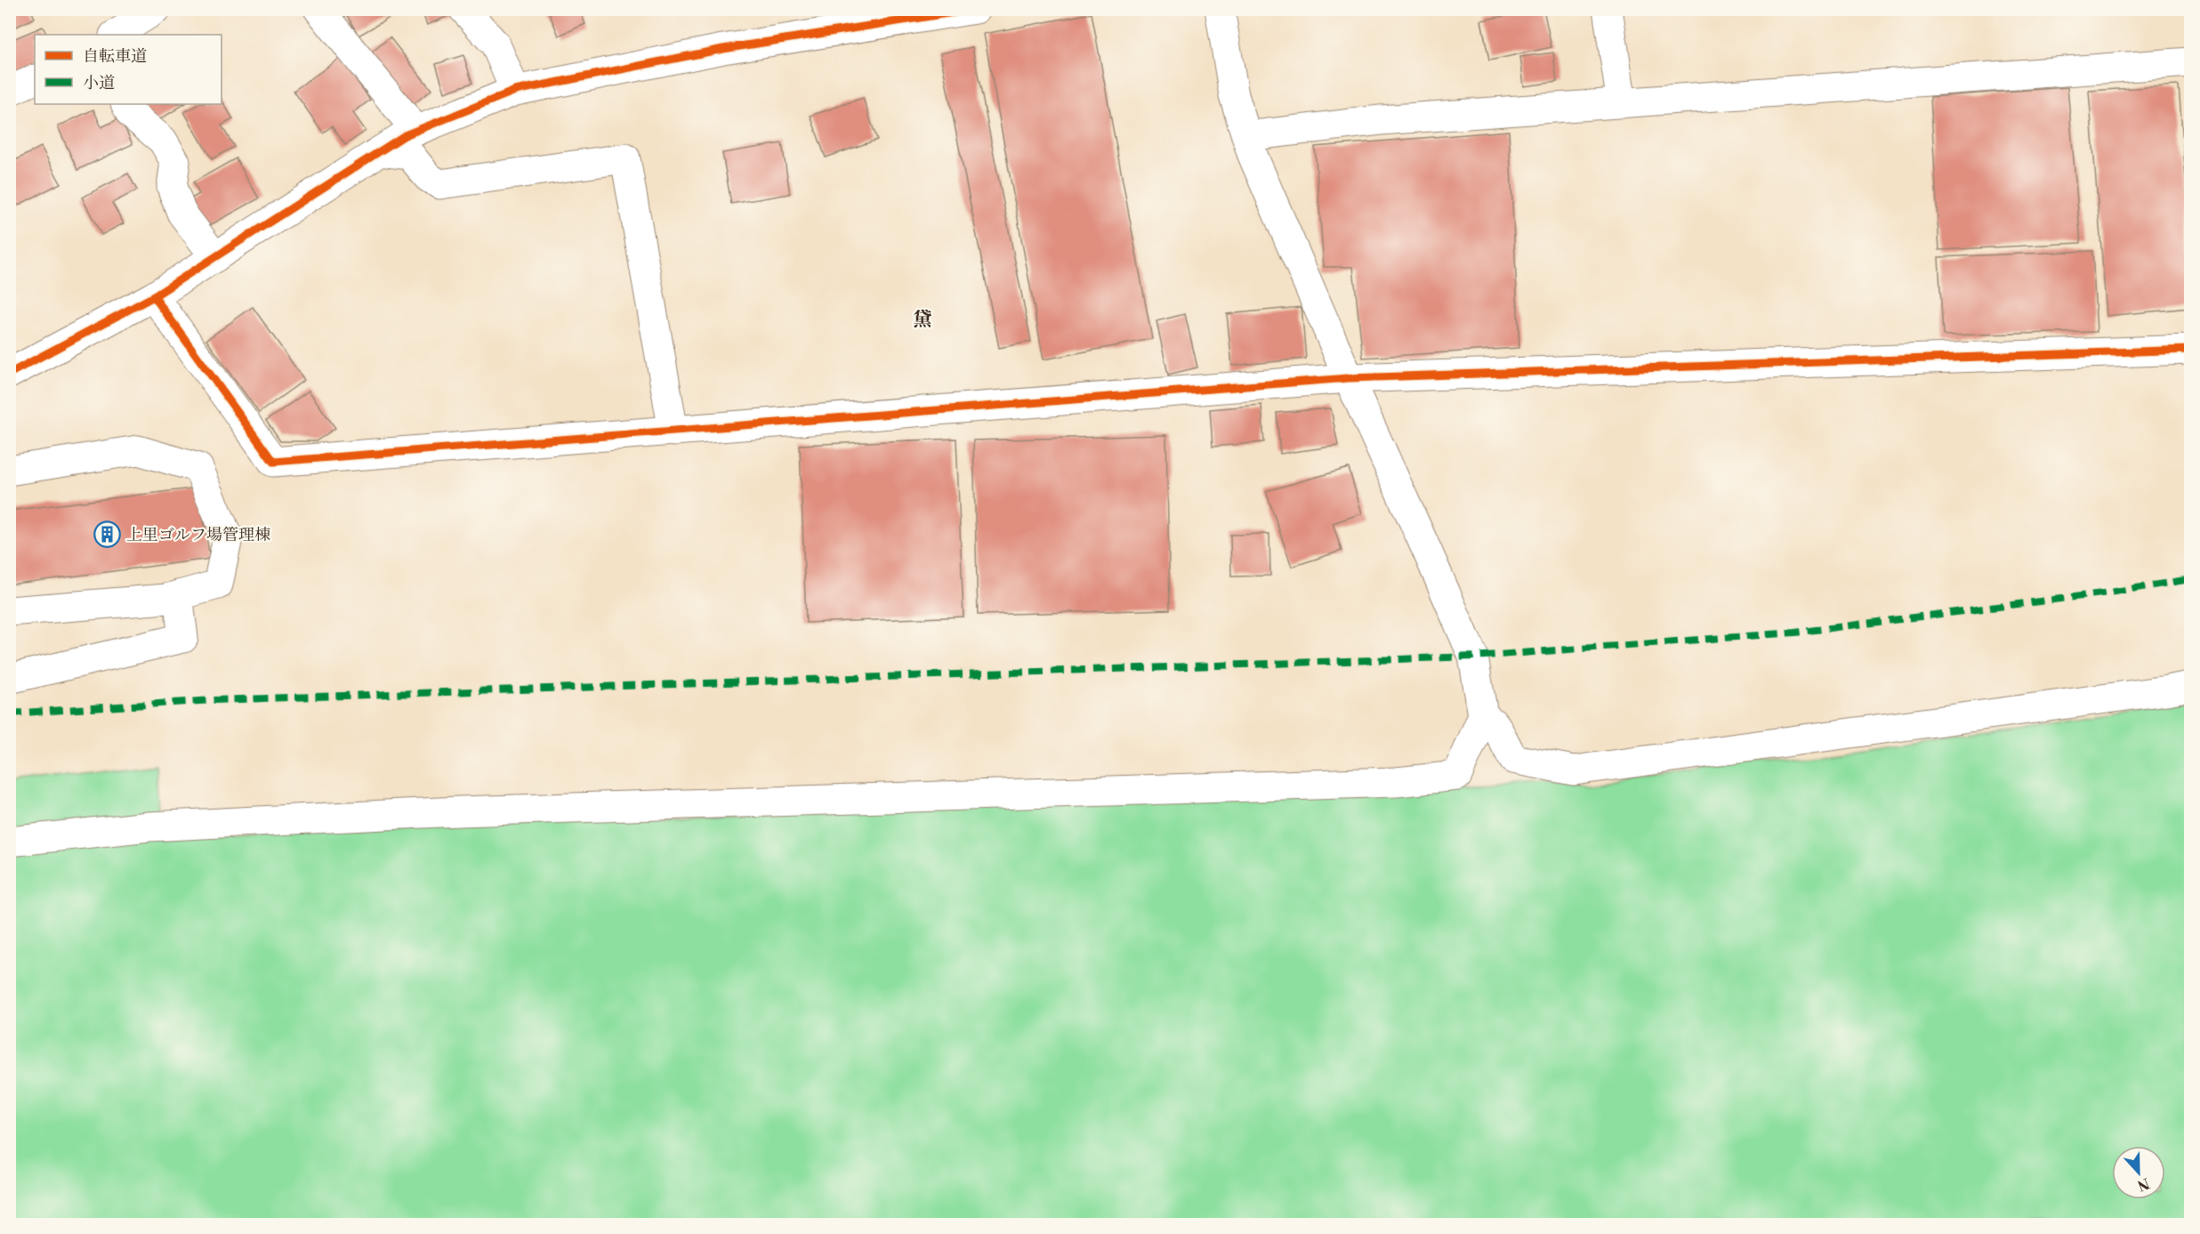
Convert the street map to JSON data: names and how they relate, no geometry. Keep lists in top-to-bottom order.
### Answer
{
  "districts": ["黛"],
  "places": {
    "building": ["上里ゴルフ場管理棟"]
  },
  "legend": ["自転車道", "小道"],
  "north": "bottom"
}
